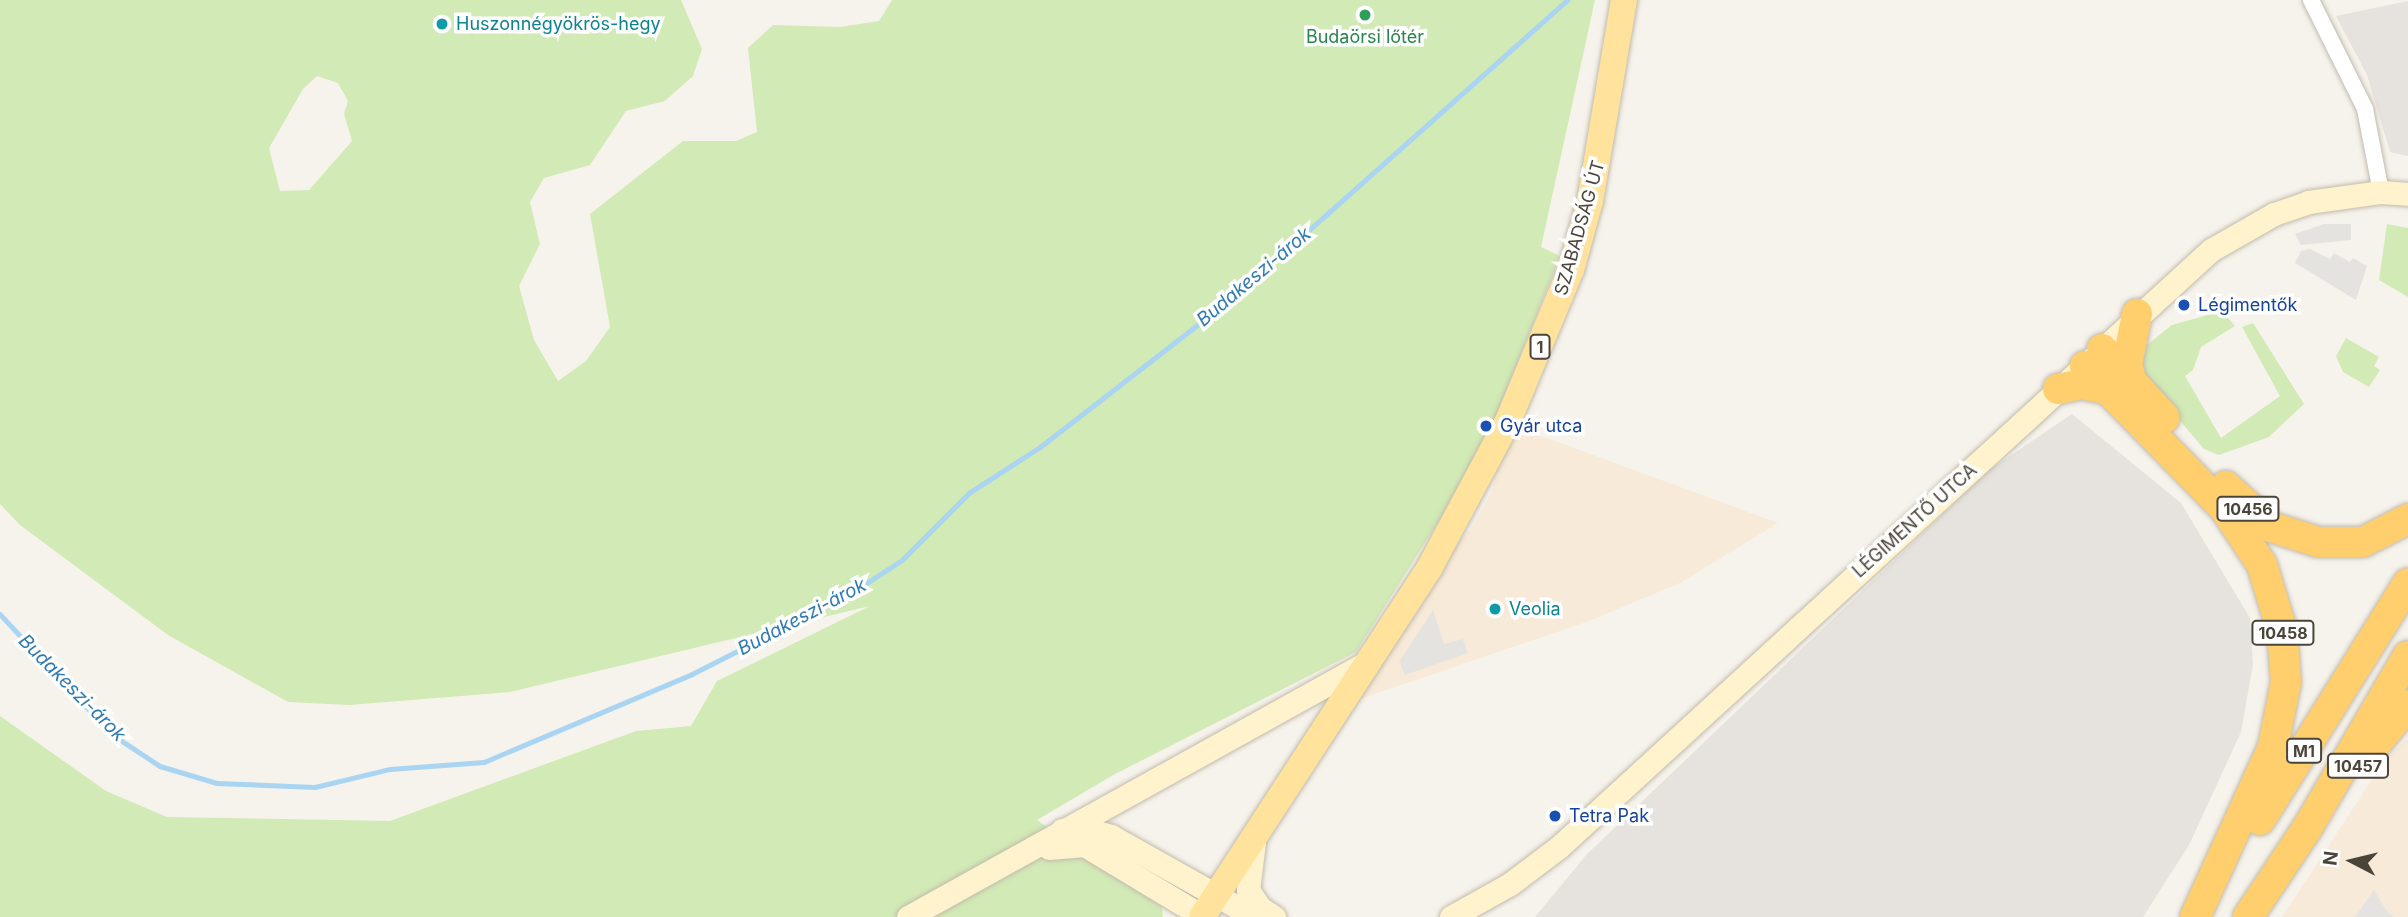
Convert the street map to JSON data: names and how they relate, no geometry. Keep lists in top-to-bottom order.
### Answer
{
  "streets": {
    "highway": [
      "10456",
      "10458",
      "M1",
      "10457"
    ],
    "main road": ["SZABADSÁG ÚT", "1", "LÉGIMENTŐ UTCA"]
  },
  "crossings": [
    ["SZABADSÁG ÚT", "1"],
    ["10456", "LÉGIMENTŐ UTCA"],
    ["10456", "10458"],
    ["10458", "M1"],
    ["M1", "10457"]
  ],
  "water": ["Budakeszi-árok"],
  "places": [
    "Budaörsi lőtér",
    "Huszonnégyökrös-hegy",
    "Légimentők",
    "Gyár utca",
    "Veolia",
    "Tetra Pak"
  ],
  "north": "left"
}
